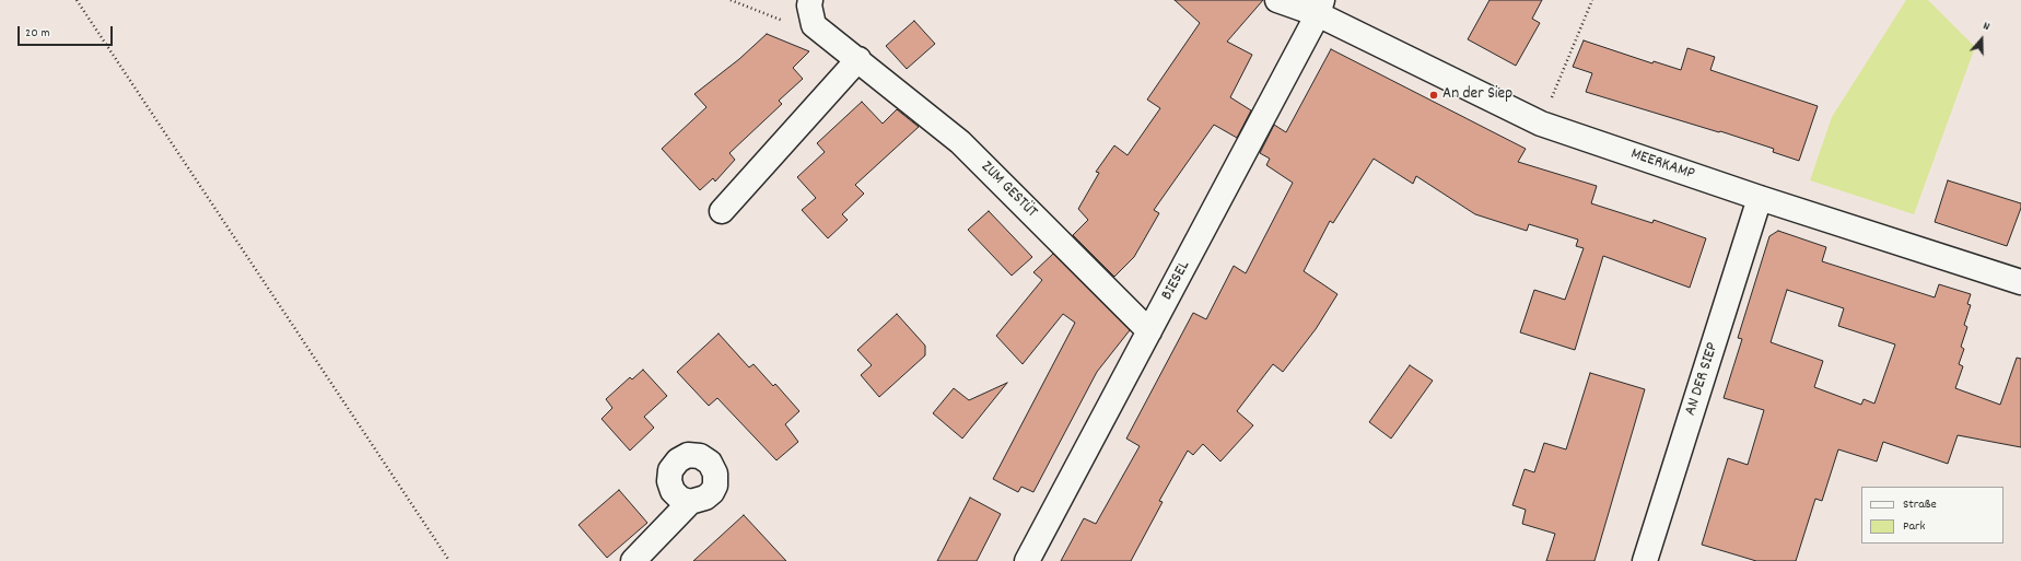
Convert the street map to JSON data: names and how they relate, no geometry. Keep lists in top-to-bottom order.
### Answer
{
  "streets": {
    "street": [
      "MEERKAMP",
      "ZUM GESTÜT",
      "BIESEL",
      "AN DER SIEP"
    ]
  },
  "crossings": [
    ["MEERKAMP", "BIESEL"],
    ["MEERKAMP", "AN DER SIEP"],
    ["ZUM GESTÜT", "BIESEL"]
  ],
  "places": ["An der Siep"],
  "legend": ["Straße", "Park"],
  "scale_bar": "20 m",
  "north": "top"
}
